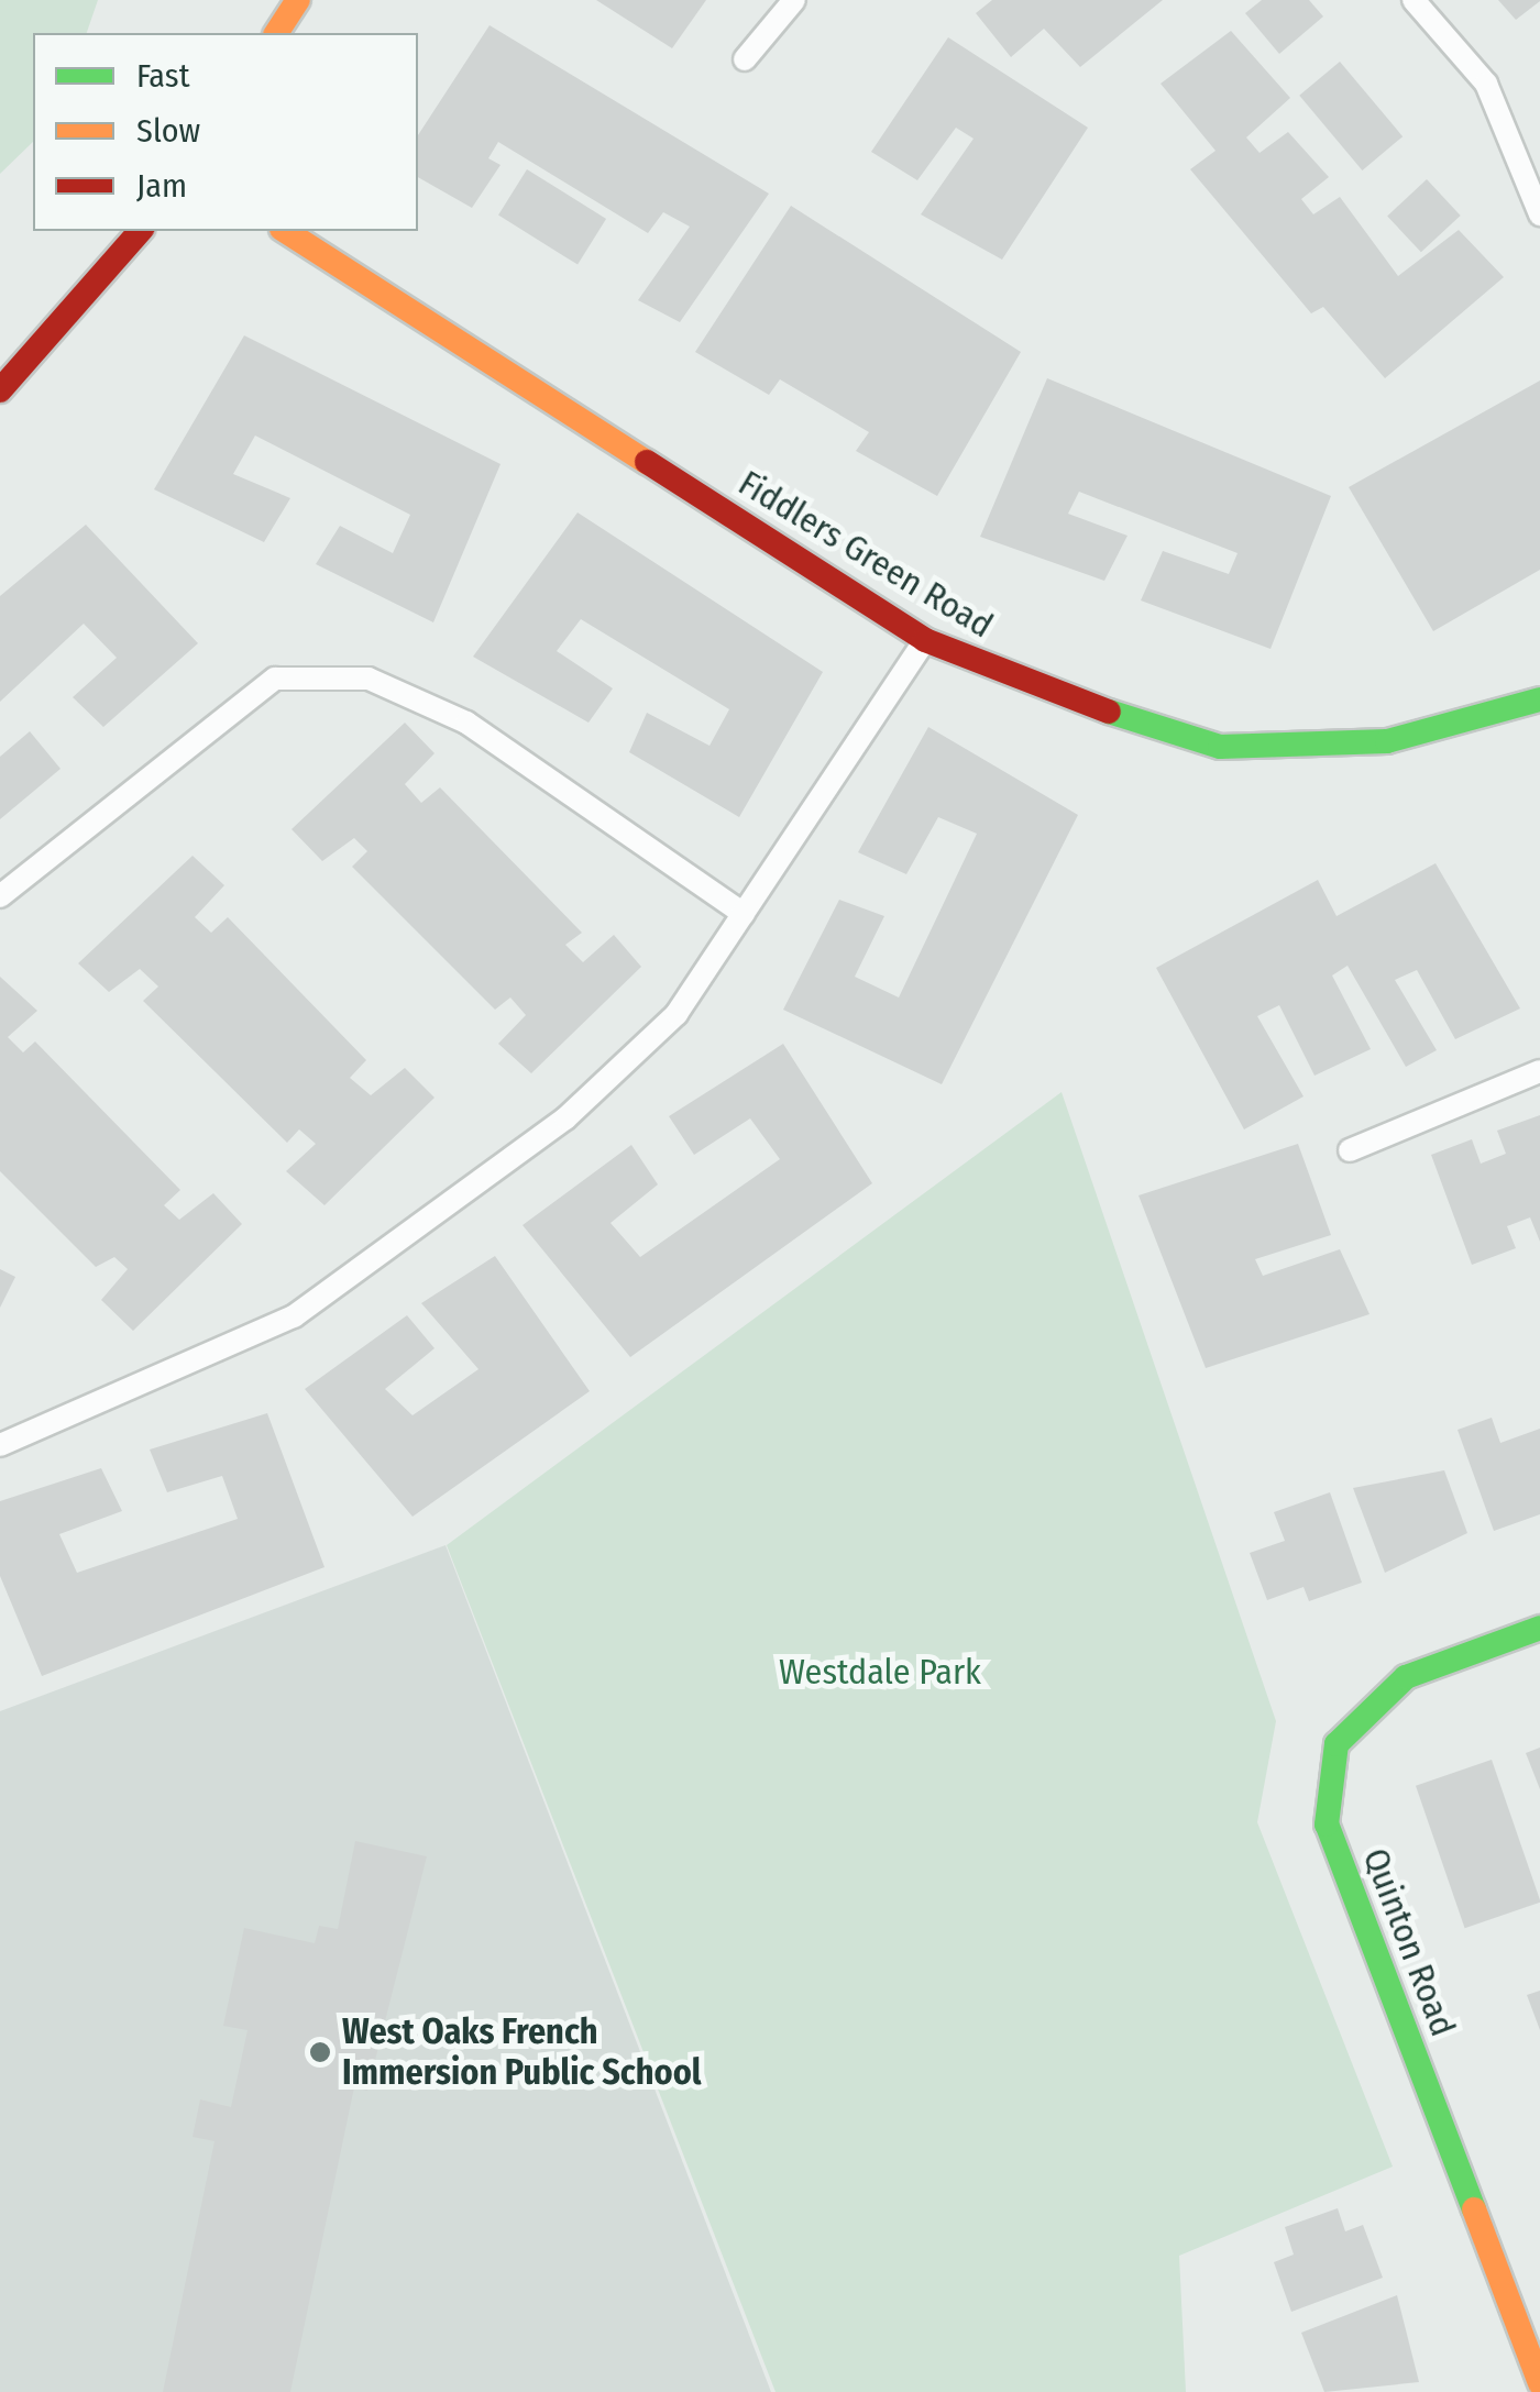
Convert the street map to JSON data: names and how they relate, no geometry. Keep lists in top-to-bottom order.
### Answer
{
  "streets": {
    "street": ["Fiddlers Green Road", "Quinton Road"]
  },
  "parks": ["Westdale Park"],
  "places": ["West Oaks French Immersion Public School"],
  "legend": ["Fast", "Slow", "Jam"]
}
